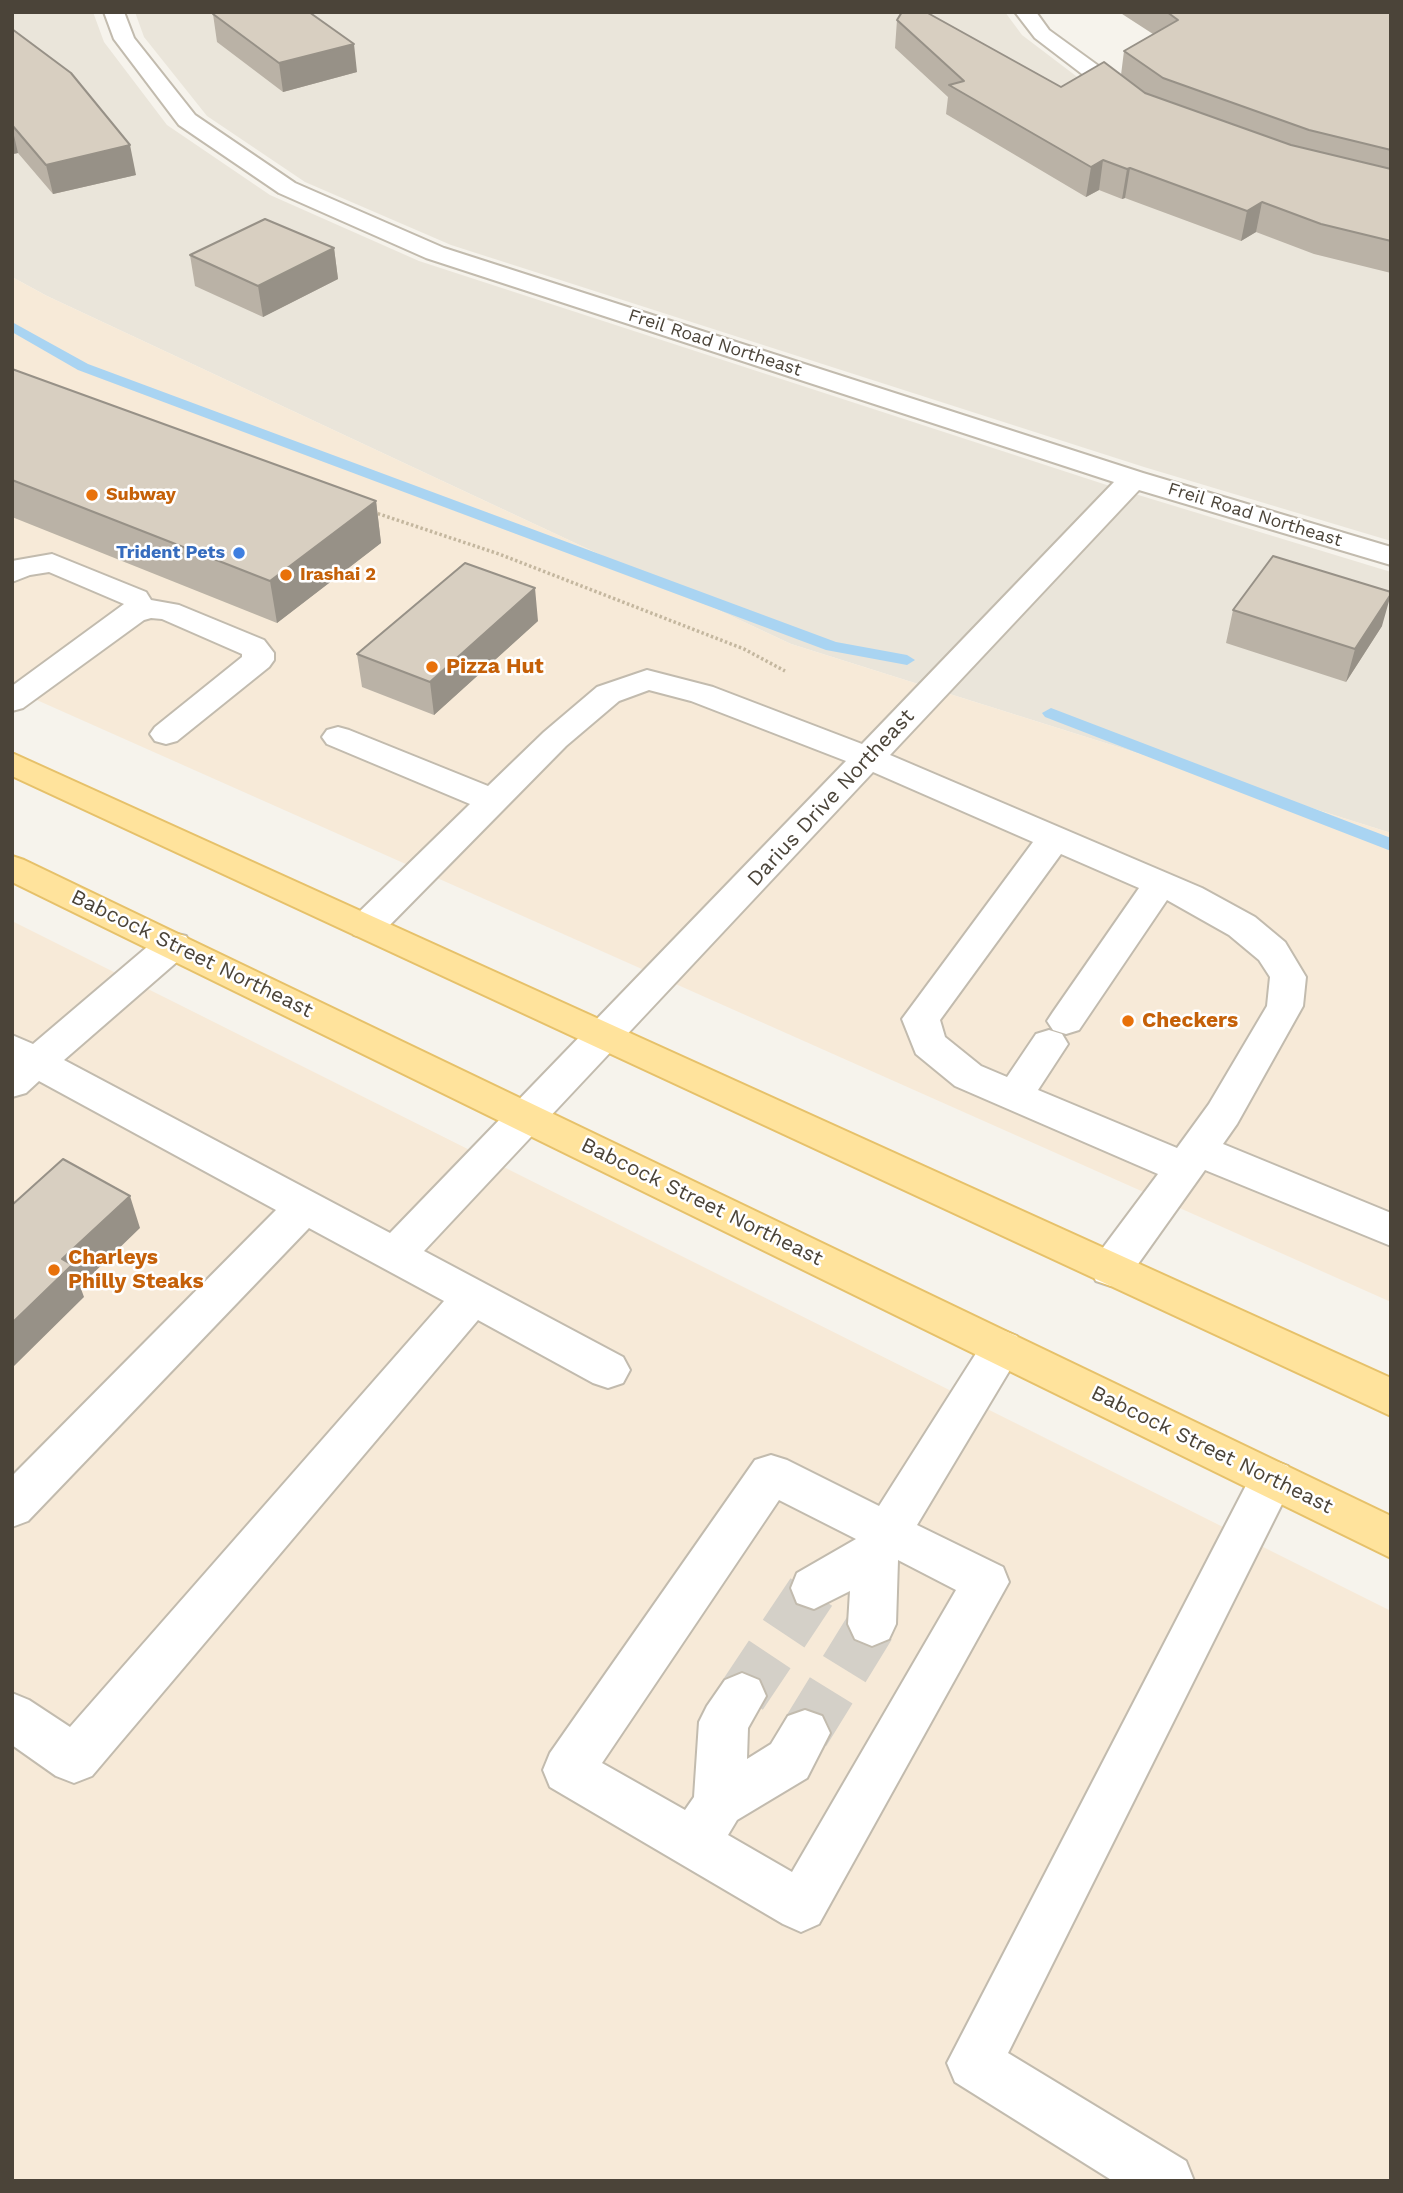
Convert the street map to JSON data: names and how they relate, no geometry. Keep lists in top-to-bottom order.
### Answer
{
  "streets": {
    "main road": ["Babcock Street Northeast"],
    "street": ["Freil Road Northeast", "Darius Drive Northeast"]
  },
  "crossings": [
    ["Freil Road Northeast", "Darius Drive Northeast"],
    ["Darius Drive Northeast", "Babcock Street Northeast"]
  ],
  "places": [
    "Subway",
    "Trident Pets",
    "Irashai 2",
    "Pizza Hut",
    "Checkers",
    "Charleys Philly Steaks"
  ]
}
